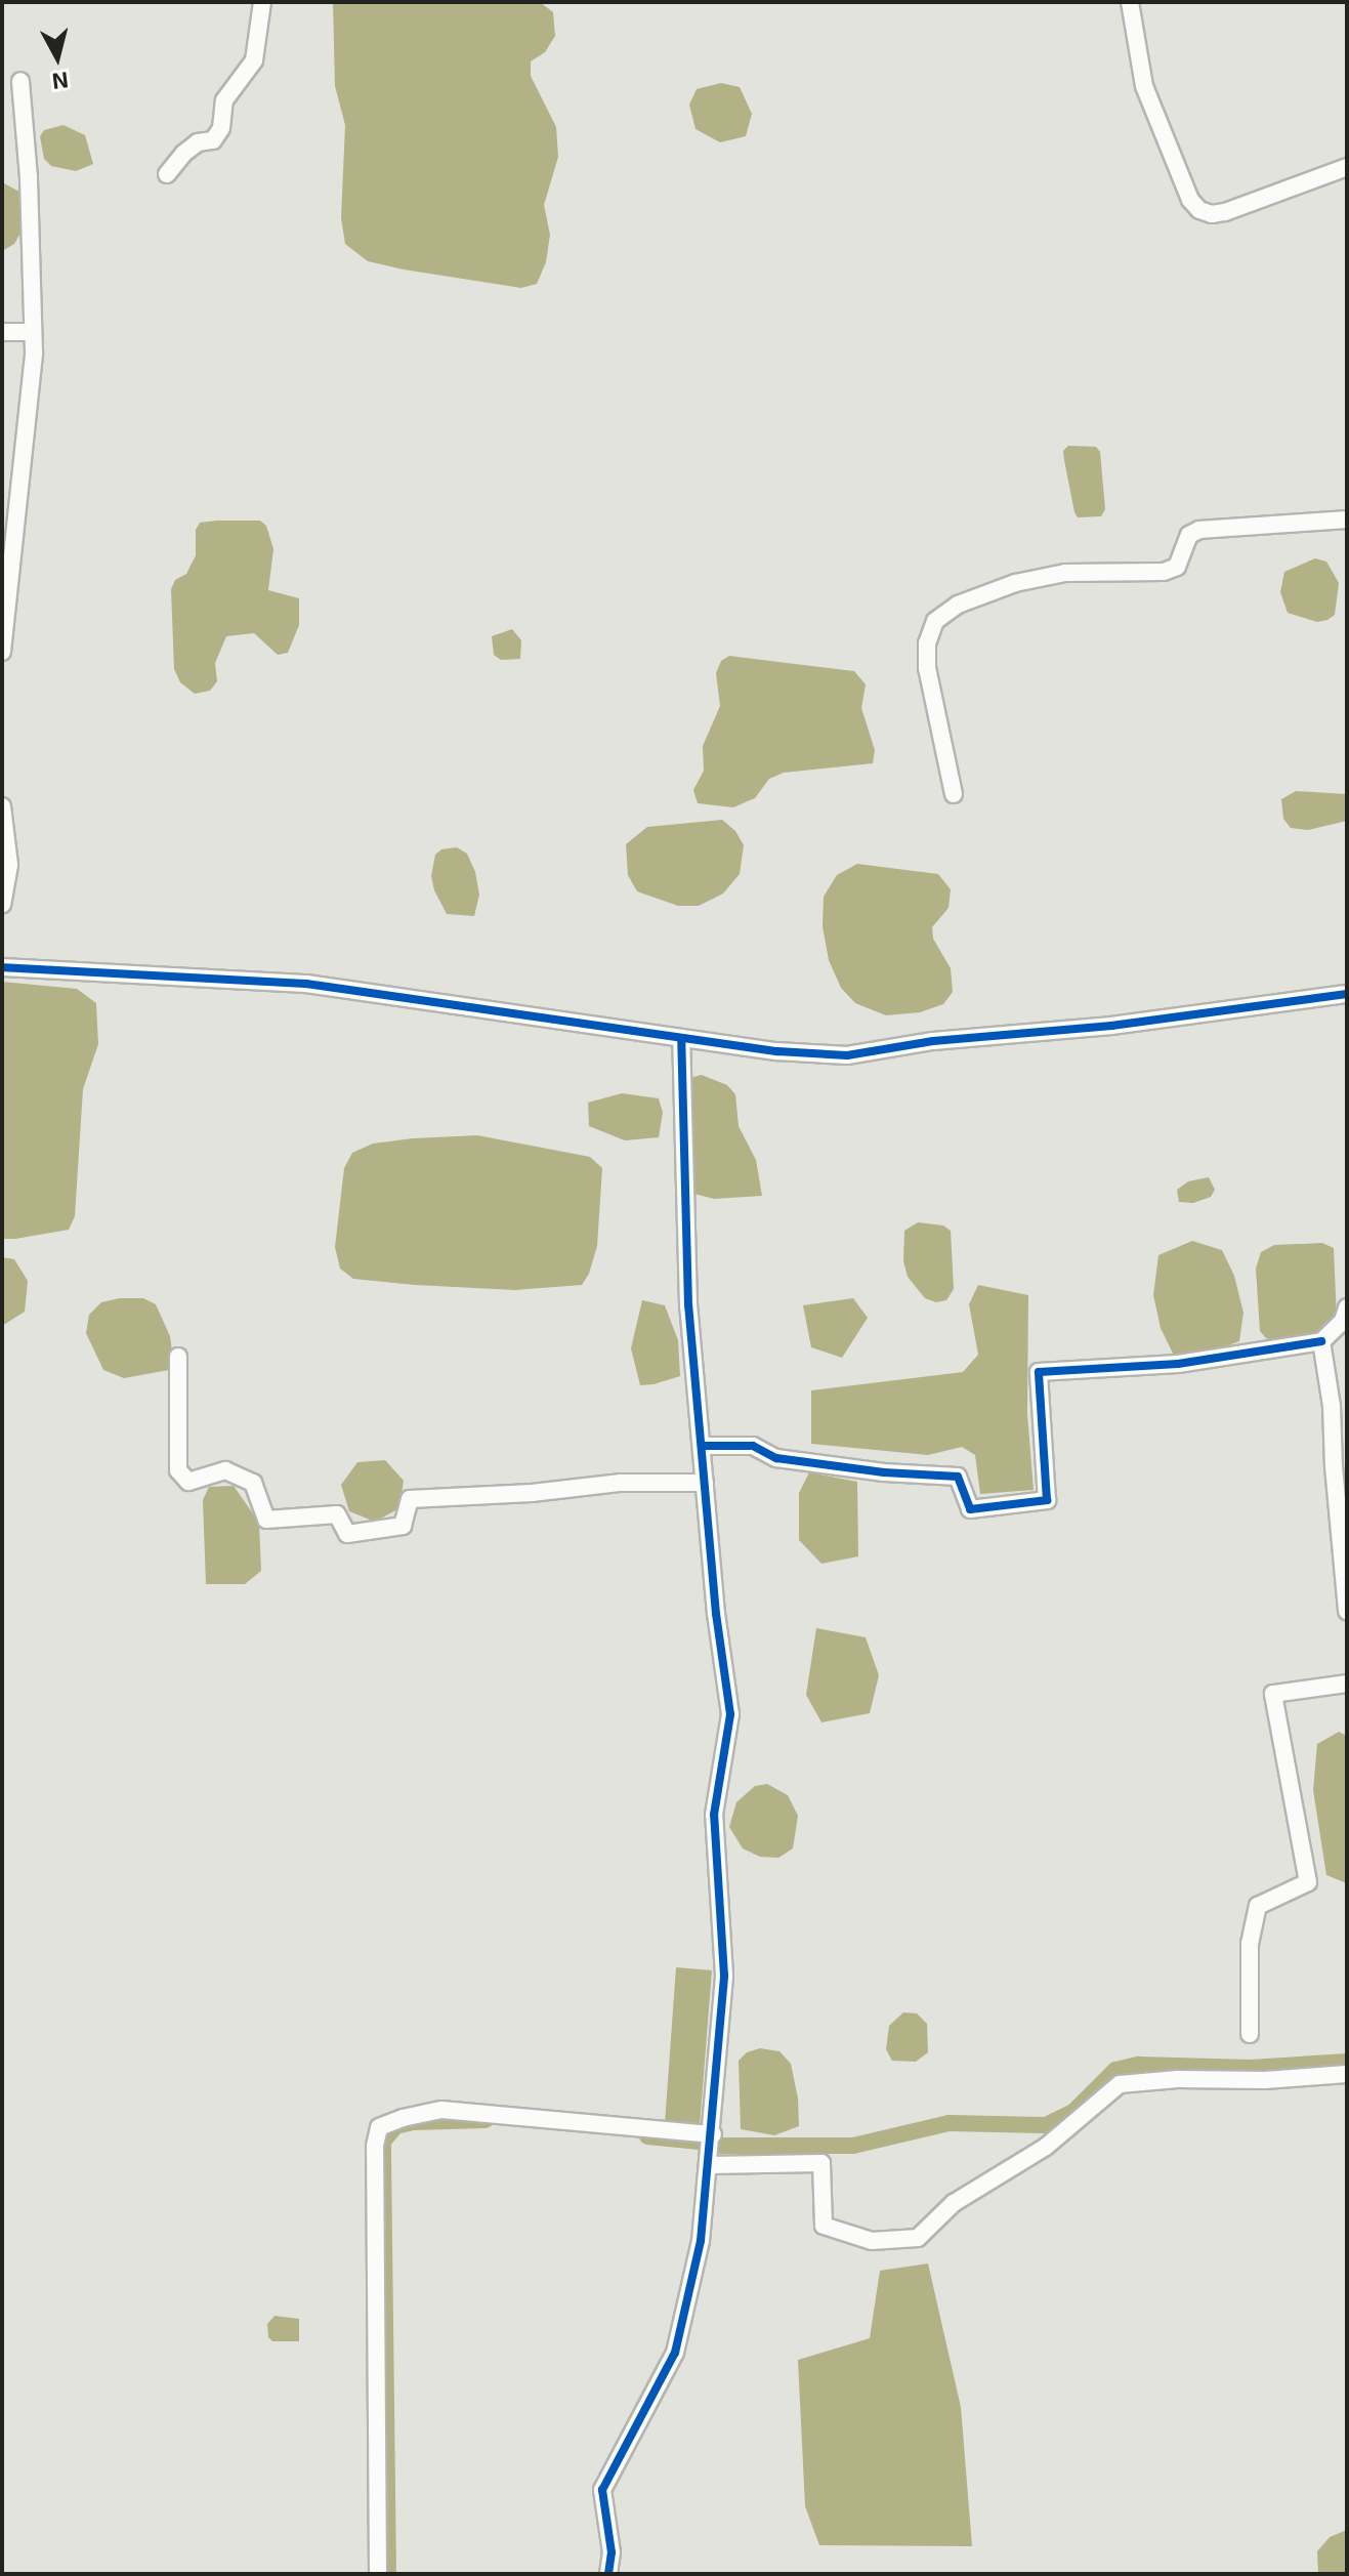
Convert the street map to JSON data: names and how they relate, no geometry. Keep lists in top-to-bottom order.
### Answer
{
  "north": "bottom"
}
